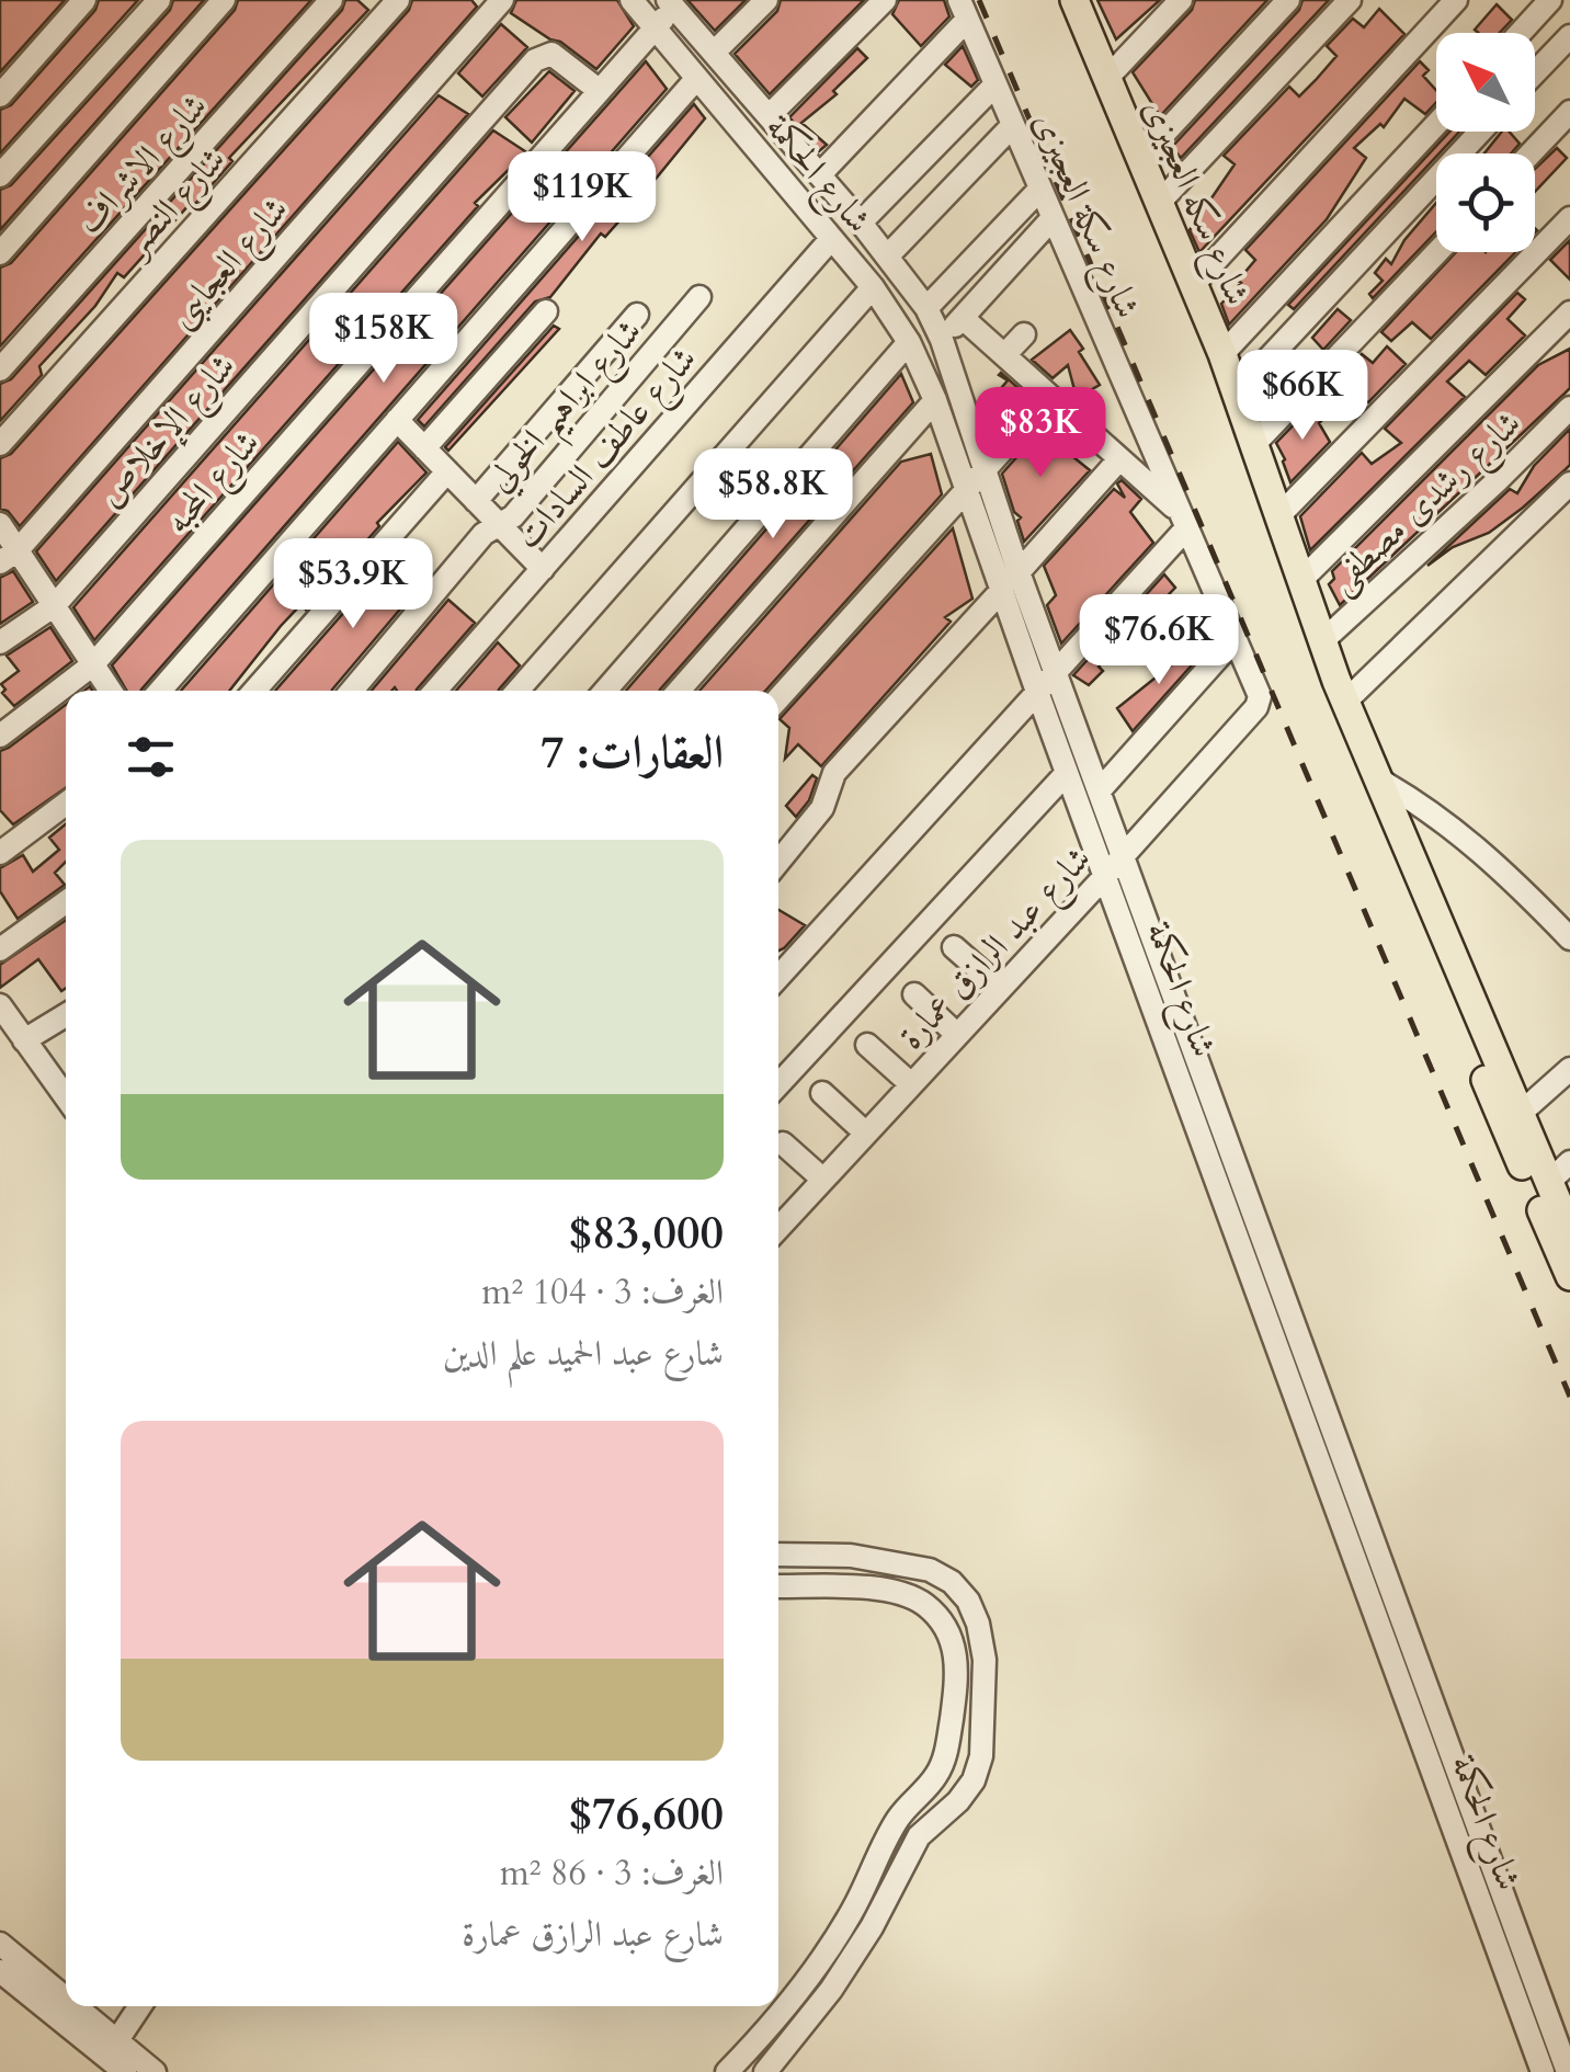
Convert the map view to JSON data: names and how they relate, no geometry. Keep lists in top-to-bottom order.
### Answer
{
  "streets": {
    "main road": ["شارع سكه العجيزى"],
    "street": [
      "شارع الاشراف",
      "شارع الحكمة",
      "شارع النصر",
      "شارع سكة العجيزى",
      "شارع العجايبى",
      "شارع ابراهيم الخولي",
      "شارع الإخلاص",
      "شارع عاطف السادات",
      "شارع المحبه",
      "شارع رشدى مصطفى",
      "شارع عبد الرازق عمارة"
    ]
  },
  "crossings": [
    ["شارع الحكمة", "شارع عاطف السادات"],
    ["شارع الحكمة", "شارع المحبه"],
    ["شارع الحكمة", "شارع عبد الرازق عمارة"],
    ["شارع سكه العجيزى", "شارع رشدى مصطفى"],
    ["شارع سكة العجيزى", "شارع عبد الرازق عمارة"],
    ["شارع الإخلاص", "شارع المحبه"]
  ],
  "north": "top left",
  "page": {
    "price": [
      "$119K",
      "$158K",
      "$66K",
      "$83K",
      "$58.8K",
      "$53.9K",
      "$76.6K"
    ],
    "heading": "العقارات: 7",
    "list": [
      {
        "name": "$83,000",
        "note": "الغرف: 3 · 104 m² · شارع عبد الحميد علم الدين"
      },
      {
        "name": "$76,600",
        "note": "الغرف: 3 · 86 m² · شارع عبد الرازق عمارة"
      }
    ]
  }
}
